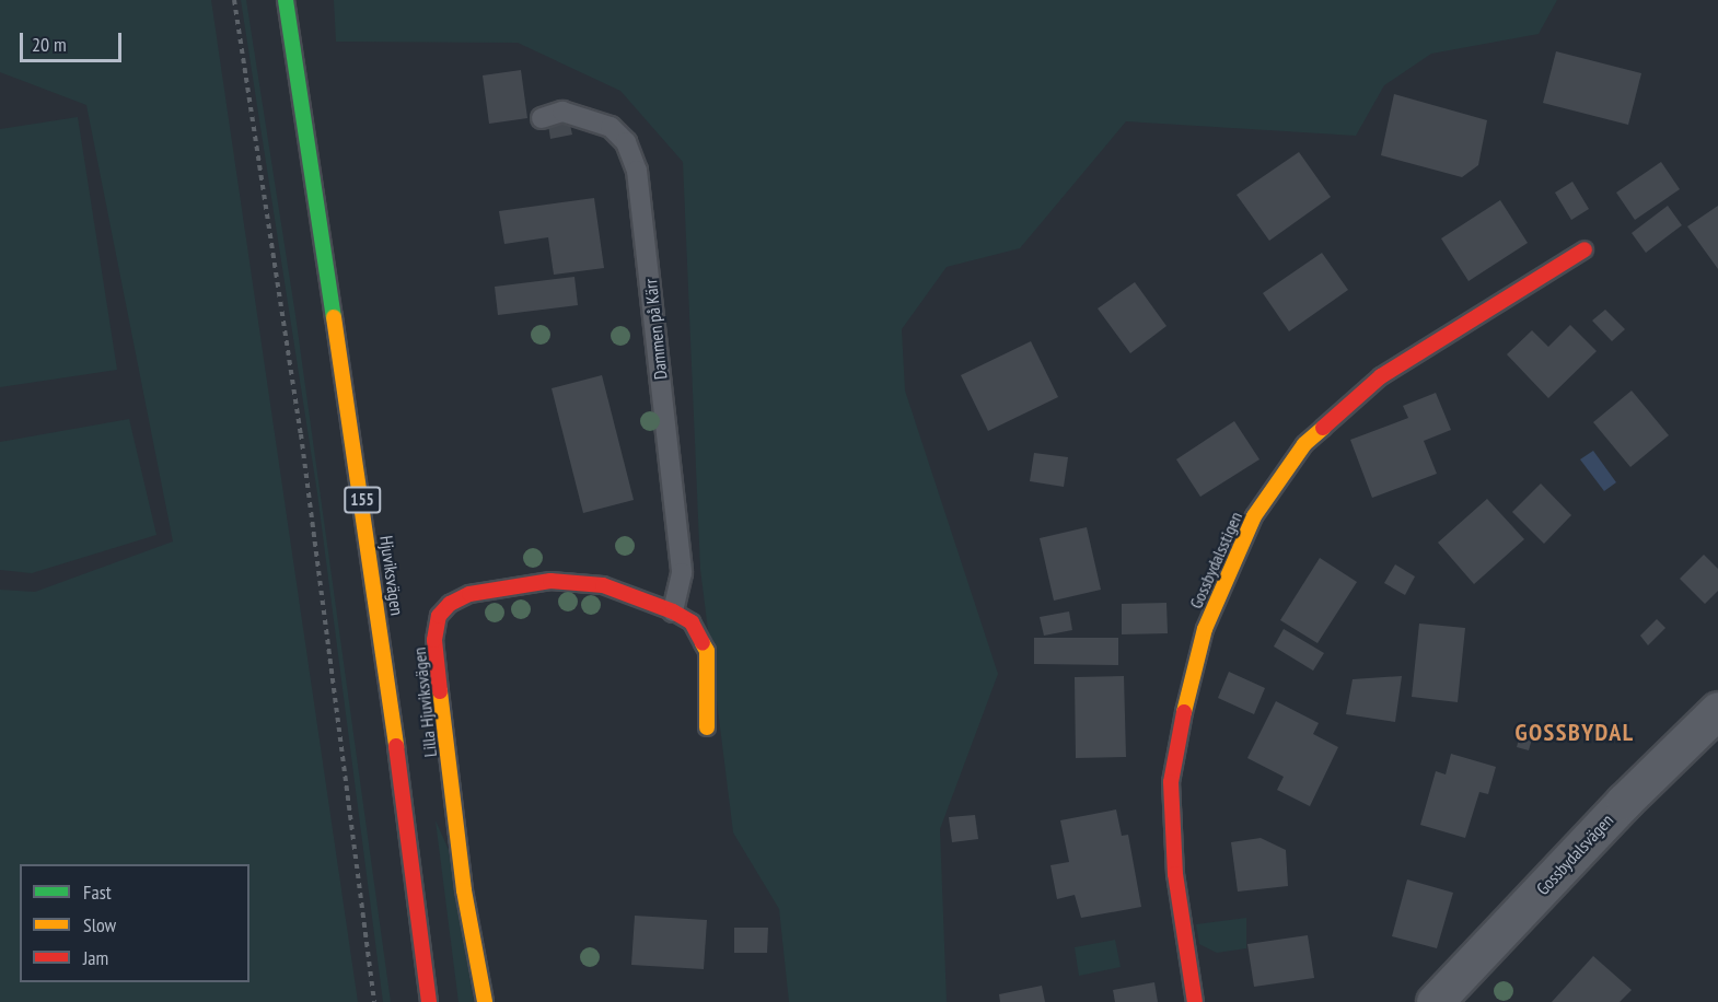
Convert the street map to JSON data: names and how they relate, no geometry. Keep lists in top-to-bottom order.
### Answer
{
  "streets": {
    "street": [
      "155",
      "Gossbydalsstigen",
      "Hjuviksvägen",
      "Lilla Hjuviksvägen",
      "Gossbydalsvägen"
    ],
    "lane": ["Dammen på Kärr"]
  },
  "crossings": [
    ["Dammen på Kärr", "Lilla Hjuviksvägen"]
  ],
  "districts": ["GOSSBYDAL"],
  "legend": ["Fast", "Slow", "Jam"],
  "scale_bar": "20 m"
}
